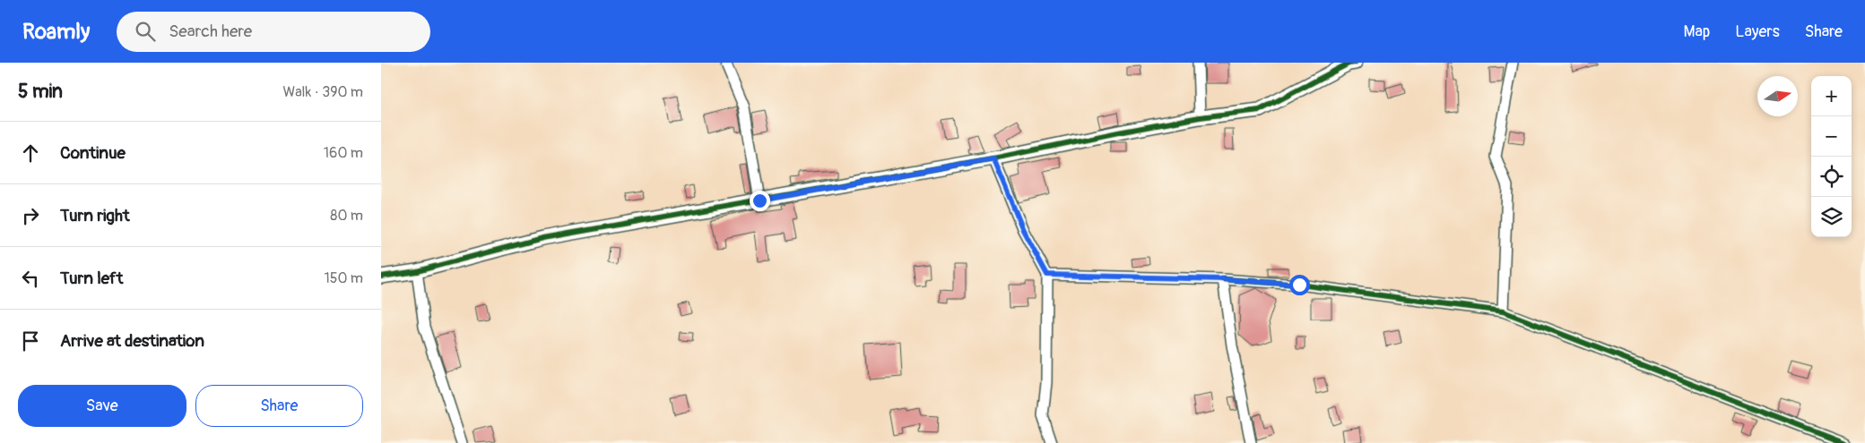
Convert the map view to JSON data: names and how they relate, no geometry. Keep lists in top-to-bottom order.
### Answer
{
  "north": "right",
  "page": {
    "header": "Roamly",
    "search": "Search here",
    "nav": ["Map", "Layers", "Share"],
    "heading": ["5 min", "Walk · 390 m"],
    "map_buttons": ["+", "−"],
    "list": [
      ["Continue", "160 m"],
      ["Turn right", "80 m"],
      ["Turn left", "150 m"],
      "Arrive at destination"
    ],
    "buttons": ["Save", "Share"]
  }
}
